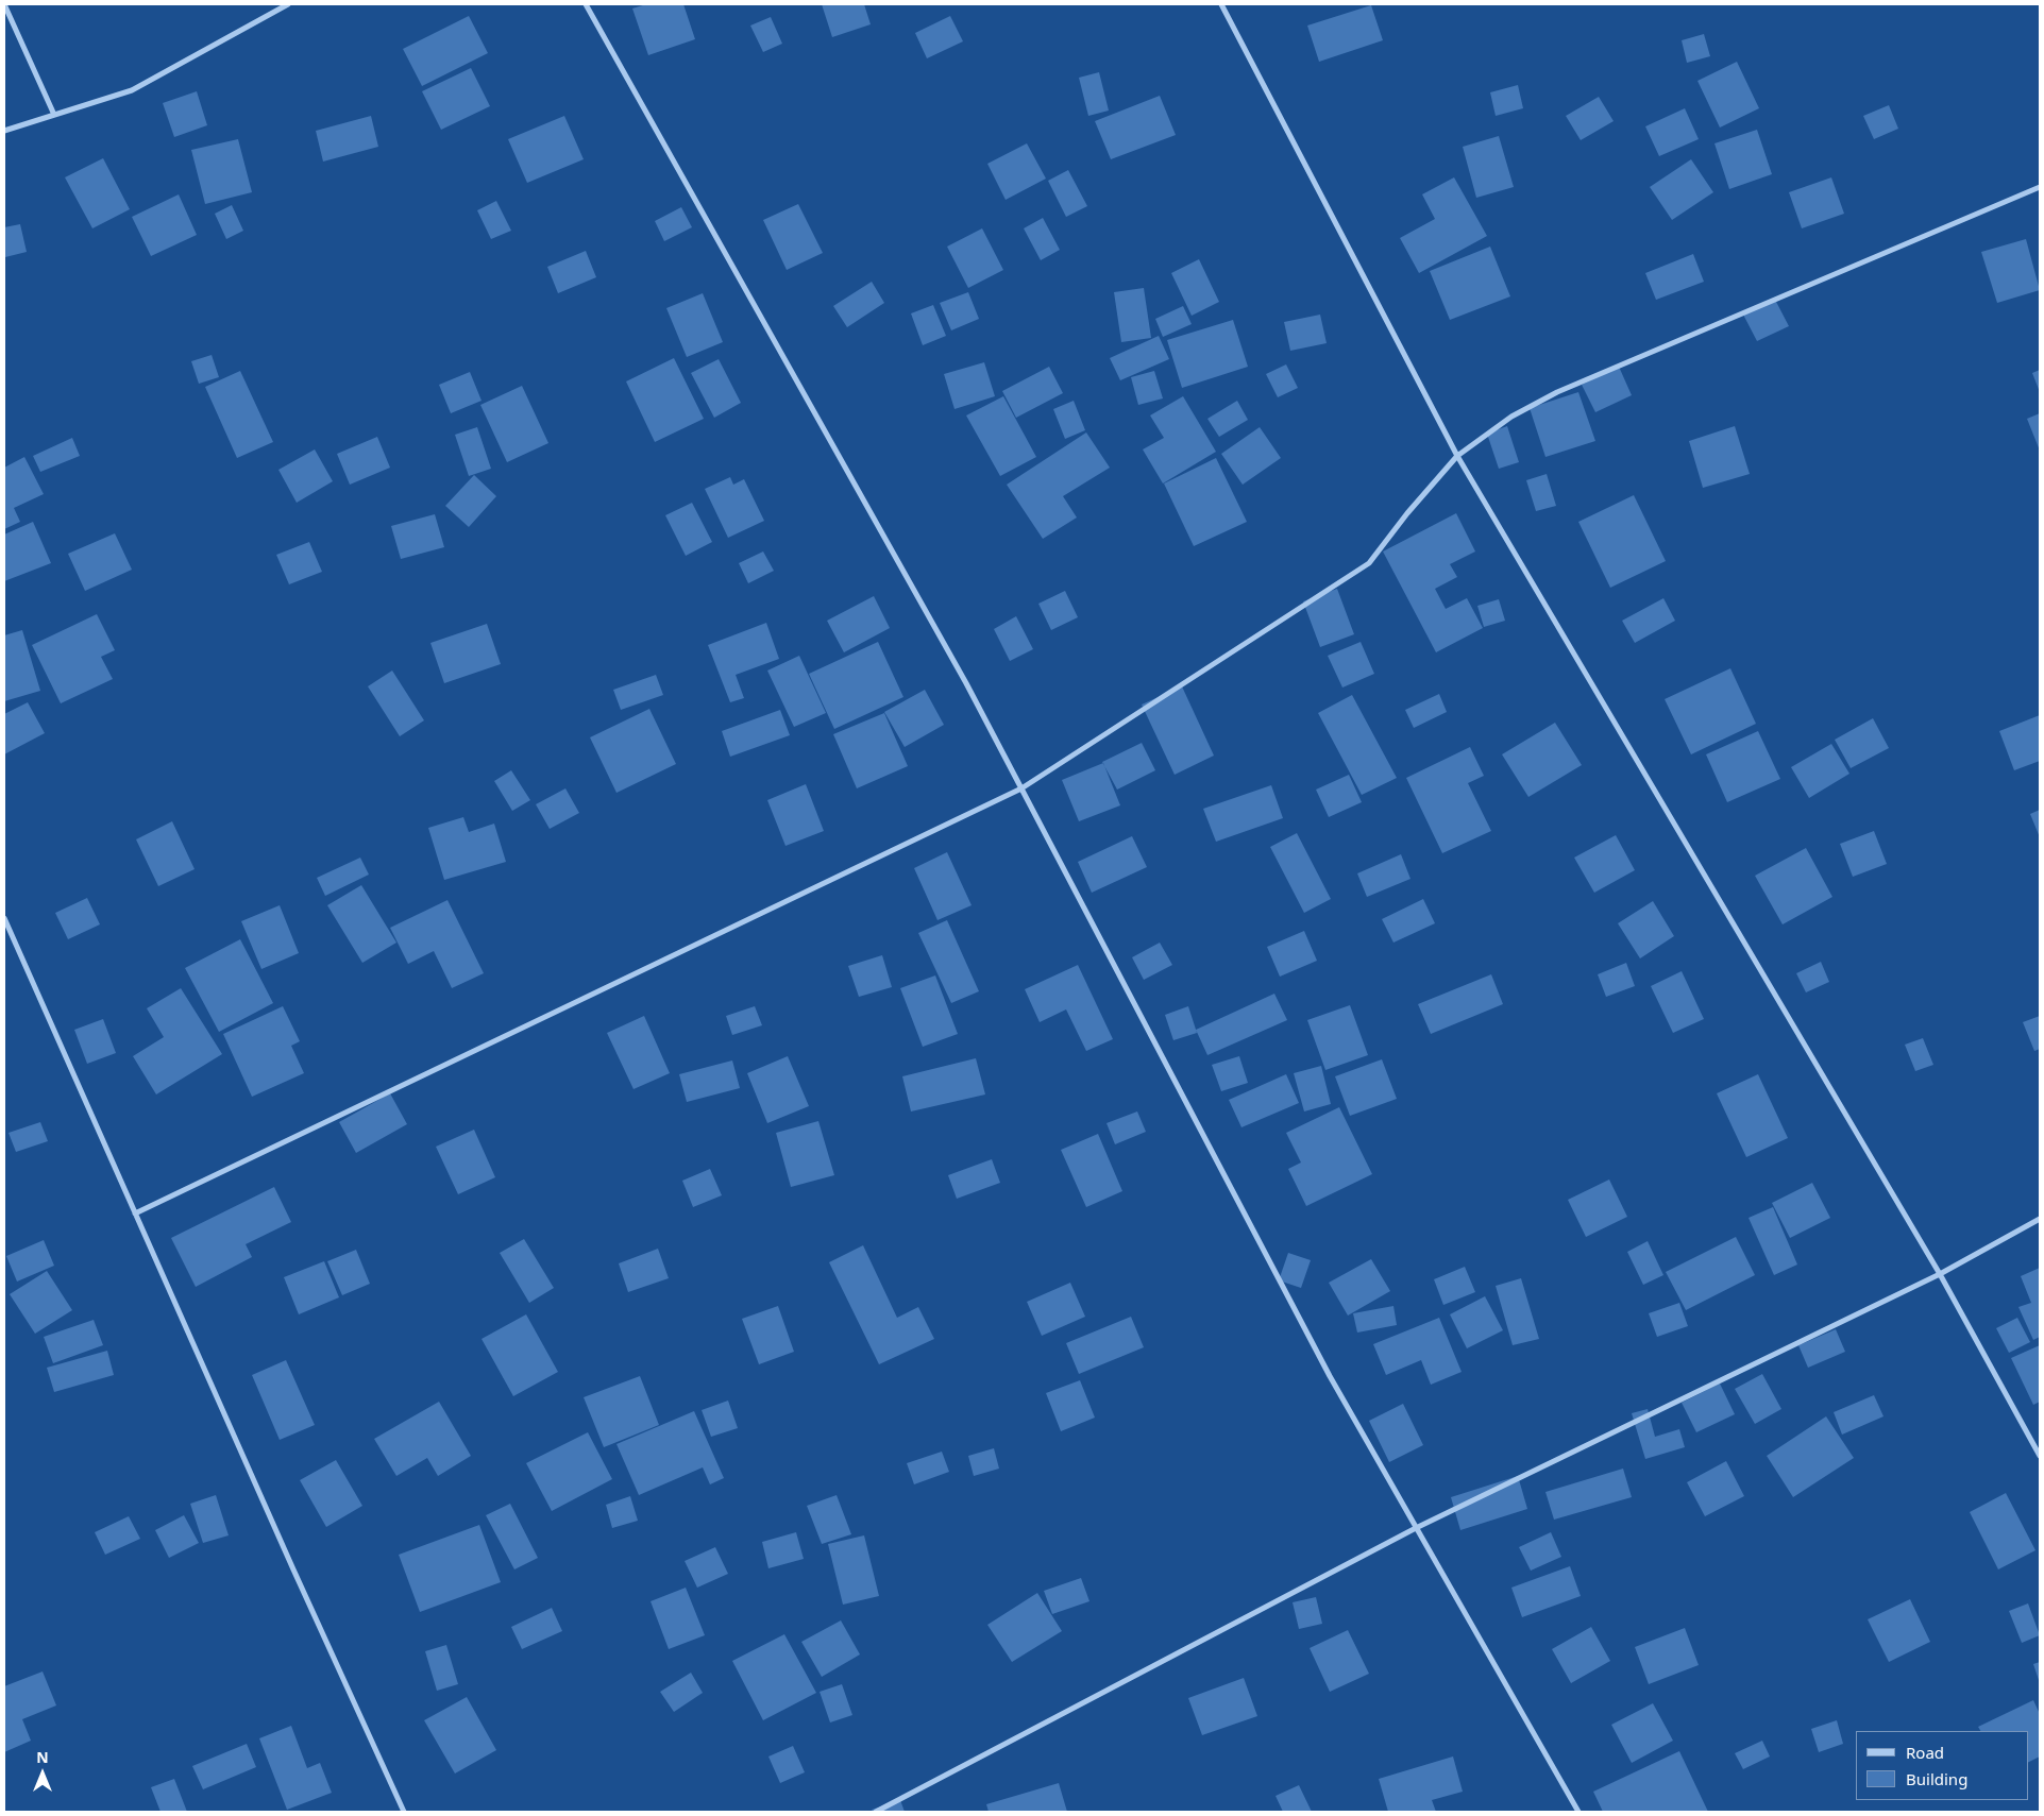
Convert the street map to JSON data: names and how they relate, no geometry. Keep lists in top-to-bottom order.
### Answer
{
  "legend": ["Road", "Building"],
  "north": "top"
}
